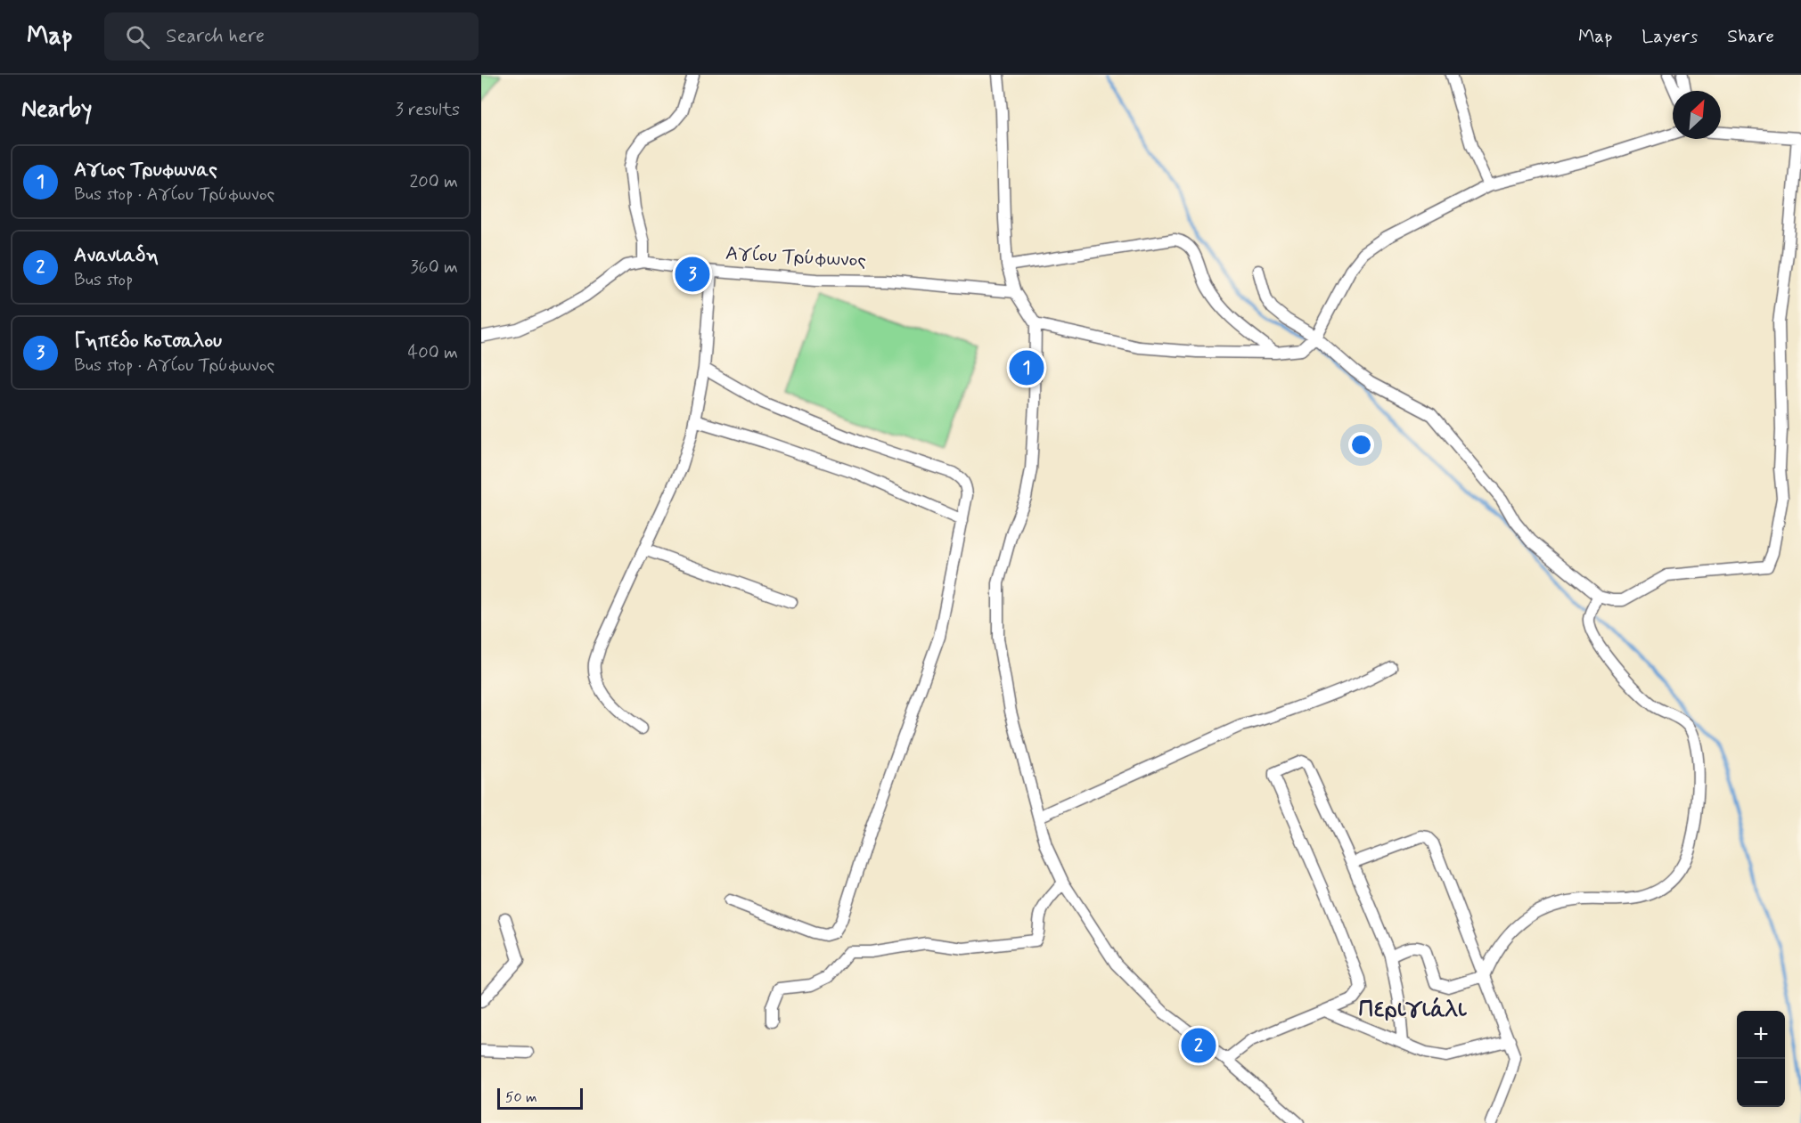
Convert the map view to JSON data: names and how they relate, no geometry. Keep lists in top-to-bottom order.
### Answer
{
  "streets": {
    "street": ["Αγίου Τρύφωνος"]
  },
  "districts": ["Περιγιάλι"],
  "scale_bar": "50 m",
  "north": "top right",
  "page": {
    "header": "Map",
    "search": "Search here",
    "nav": ["Map", "Layers", "Share"],
    "heading": ["Nearby", "3 results"],
    "list": [
      {
        "mark": "1",
        "name": "Αγιος Τρυφωνας",
        "note": "Bus stop · Αγίου Τρύφωνος",
        "value": "200 m"
      },
      {
        "mark": "2",
        "name": "Ανανιαδη",
        "note": "Bus stop",
        "value": "360 m"
      },
      {
        "mark": "3",
        "name": "Γηπεδο κοτσαλου",
        "note": "Bus stop · Αγίου Τρύφωνος",
        "value": "400 m"
      }
    ],
    "pins": ["3", "1", "2"],
    "map_buttons": ["+", "−"],
    "scale": "50 m"
  }
}
